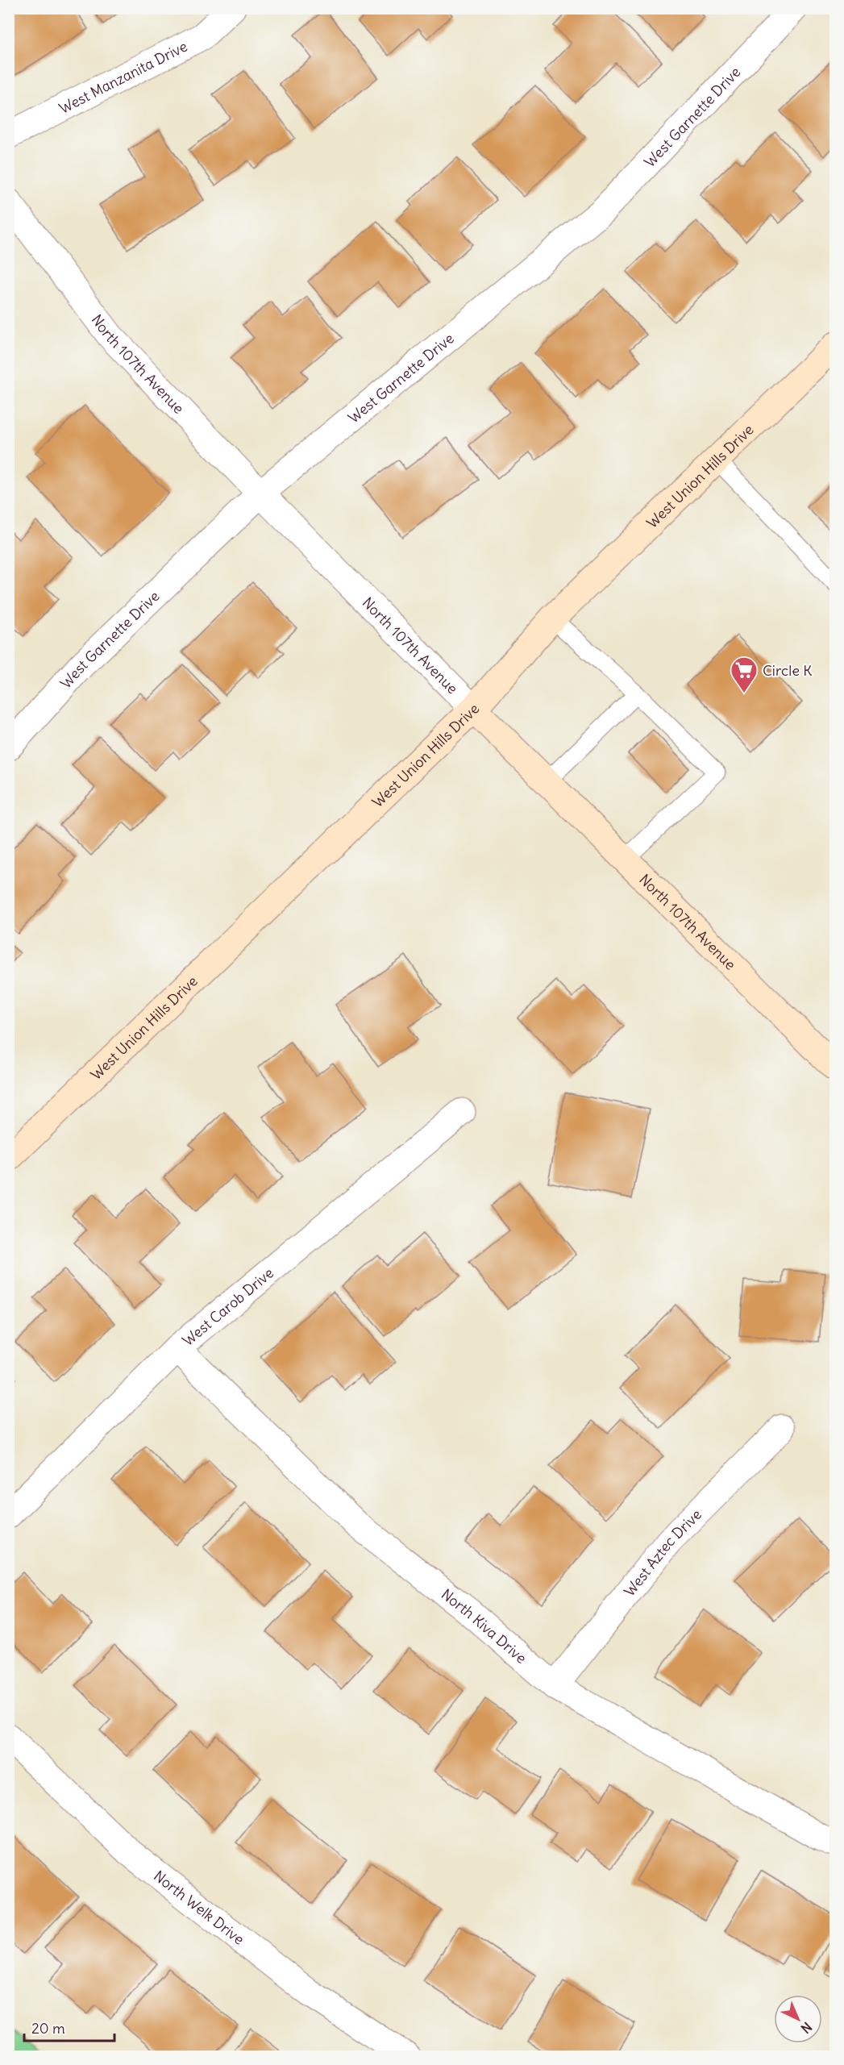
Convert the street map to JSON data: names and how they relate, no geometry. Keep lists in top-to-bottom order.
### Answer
{
  "streets": {
    "main road": ["North 107th Avenue", "West Union Hills Drive"],
    "street": [
      "West Manzanita Drive",
      "West Garnette Drive",
      "West Carob Drive",
      "West Aztec Drive",
      "North Kiva Drive",
      "North Welk Drive"
    ]
  },
  "crossings": [
    ["West Garnette Drive", "North 107th Avenue"],
    ["North 107th Avenue", "West Union Hills Drive"],
    ["West Carob Drive", "North Kiva Drive"],
    ["West Aztec Drive", "North Kiva Drive"]
  ],
  "places": {
    "supermarket": ["Circle K"]
  },
  "scale_bar": "20 m",
  "north": "bottom right"
}
